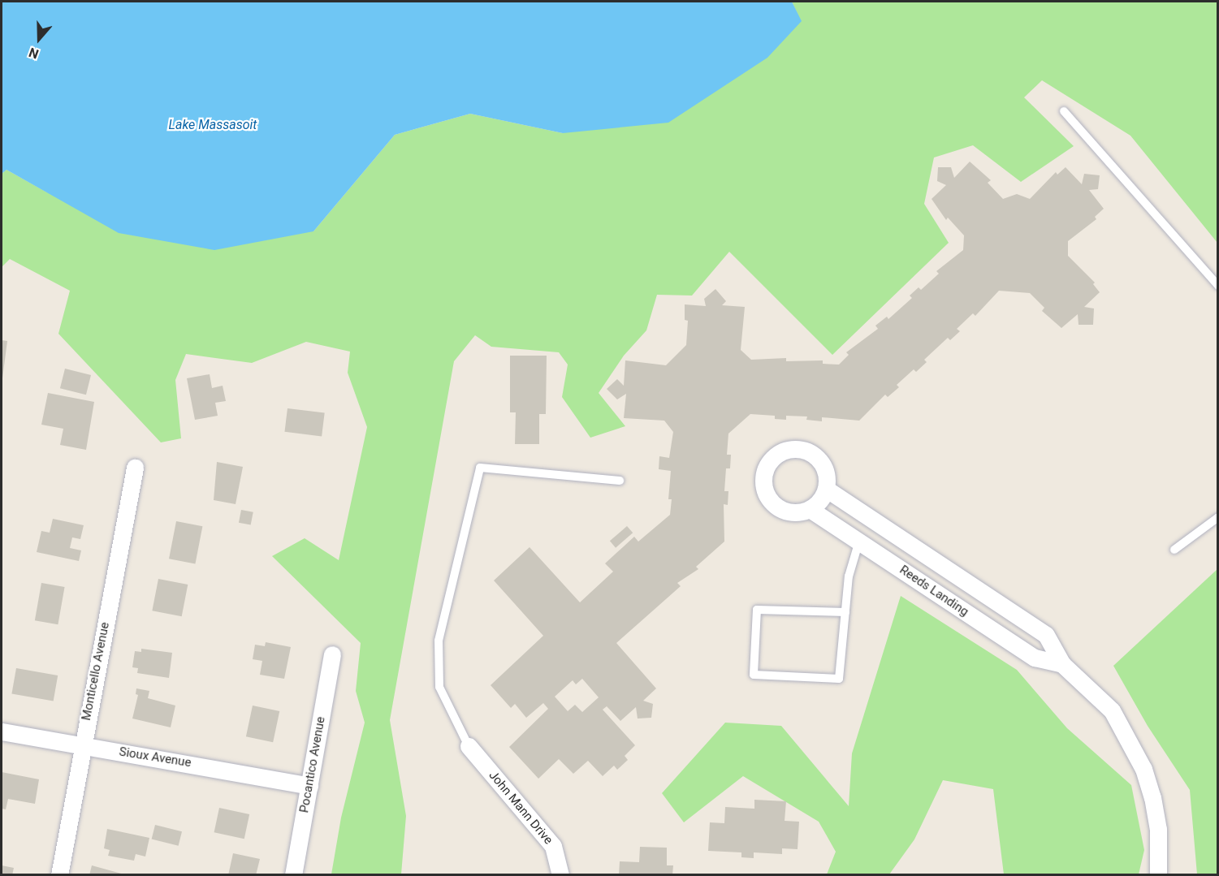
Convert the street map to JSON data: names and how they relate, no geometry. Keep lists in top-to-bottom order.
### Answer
{
  "streets": {
    "street": [
      "Reeds Landing",
      "Monticello Avenue",
      "Sioux Avenue",
      "Pocantico Avenue",
      "John Mann Drive"
    ]
  },
  "crossings": [
    ["Monticello Avenue", "Sioux Avenue"],
    ["Sioux Avenue", "Pocantico Avenue"]
  ],
  "water": ["Lake Massasoit"],
  "north": "bottom"
}
